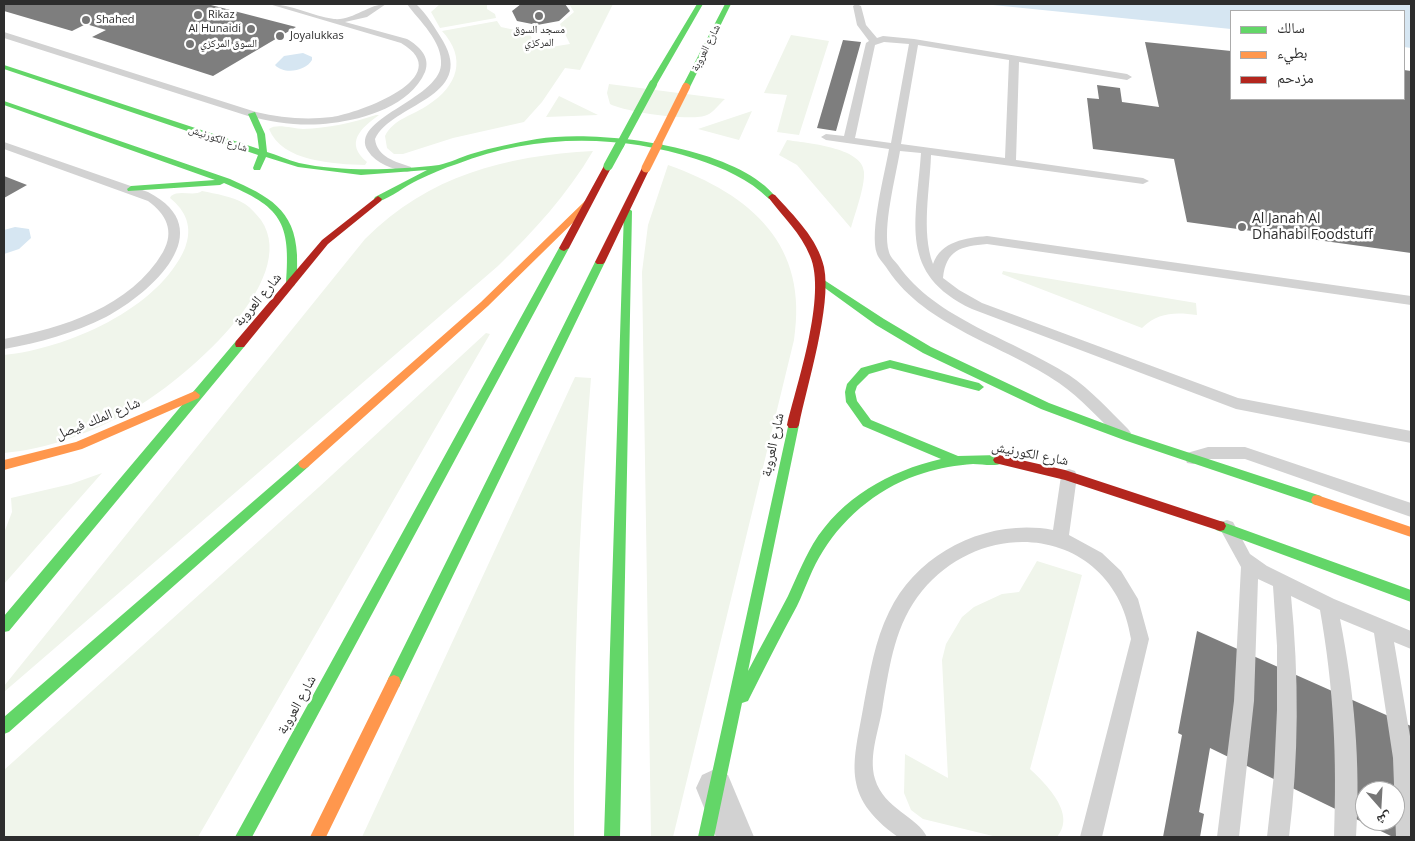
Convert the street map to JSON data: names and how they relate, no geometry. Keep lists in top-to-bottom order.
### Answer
{
  "streets": {
    "main road": ["شارع العروبة", "شارع الكورنيش", "شارع الملك فيصل"]
  },
  "crossings": [
    ["شارع العروبة", "شارع الكورنيش"],
    ["شارع العروبة", "شارع الملك فيصل"]
  ],
  "places": [
    "Rikaz",
    "مسجد السوق المركزي",
    "Shahed",
    "Al Hunaidi",
    "Joyalukkas",
    "السوق المركزي",
    "Al Janah Al Dhahabi Foodstuff"
  ],
  "legend": ["سالك", "بطيء", "مزدحم"],
  "north": "bottom"
}
